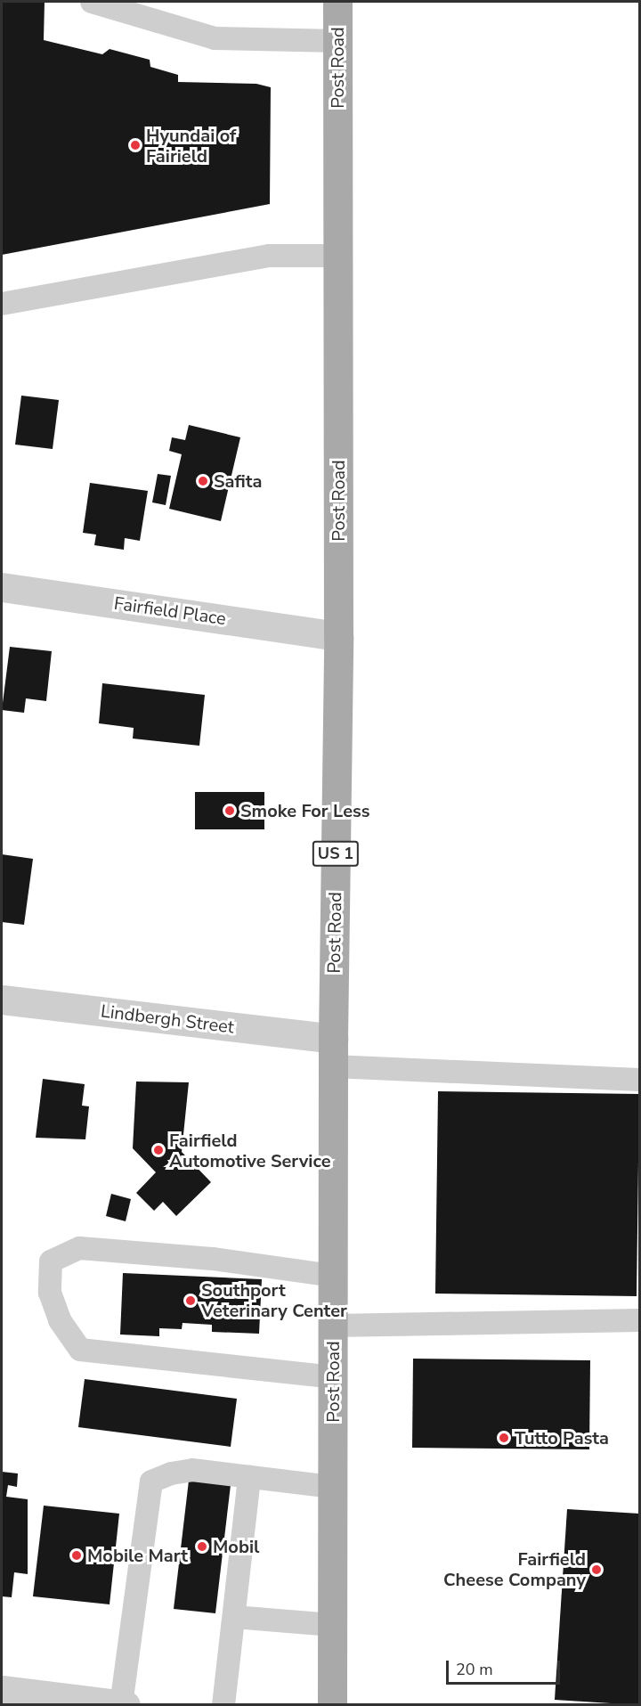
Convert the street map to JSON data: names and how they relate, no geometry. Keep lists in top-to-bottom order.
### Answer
{
  "streets": {
    "main road": ["Post Road", "US 1"],
    "street": ["Fairfield Place", "Lindbergh Street"]
  },
  "crossings": [
    ["Post Road", "Fairfield Place"],
    ["Post Road", "Lindbergh Street"]
  ],
  "places": [
    "Hyundai of Fairield",
    "Safita",
    "Smoke For Less",
    "Fairfield Automotive Service",
    "Southport Veterinary Center",
    "Tutto Pasta",
    "Mobil",
    "Mobile Mart",
    "Fairfield Cheese Company"
  ],
  "scale_bar": "20 m"
}
